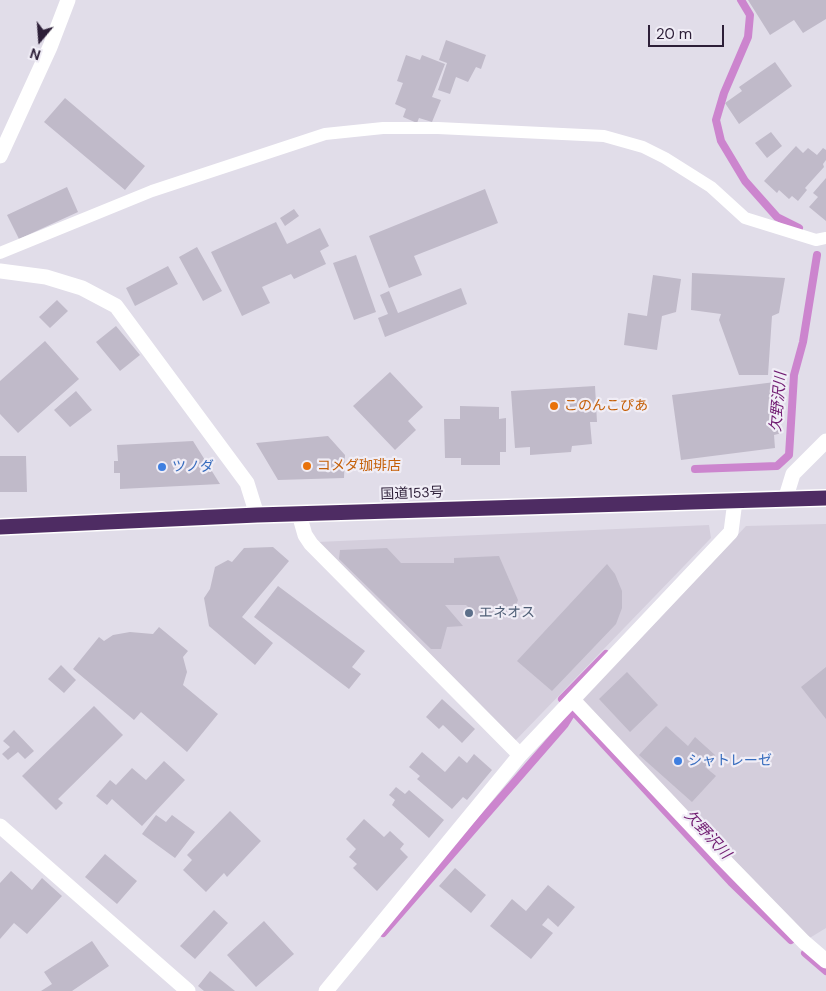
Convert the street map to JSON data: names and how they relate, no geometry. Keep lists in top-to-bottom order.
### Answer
{
  "streets": {
    "highway": ["国道153号"]
  },
  "water": ["欠野沢川"],
  "places": [
    "このんこぴあ",
    "コメダ珈琲店",
    "ツノダ",
    "エネオス",
    "シャトレーゼ"
  ],
  "scale_bar": "20 m",
  "north": "bottom"
}
